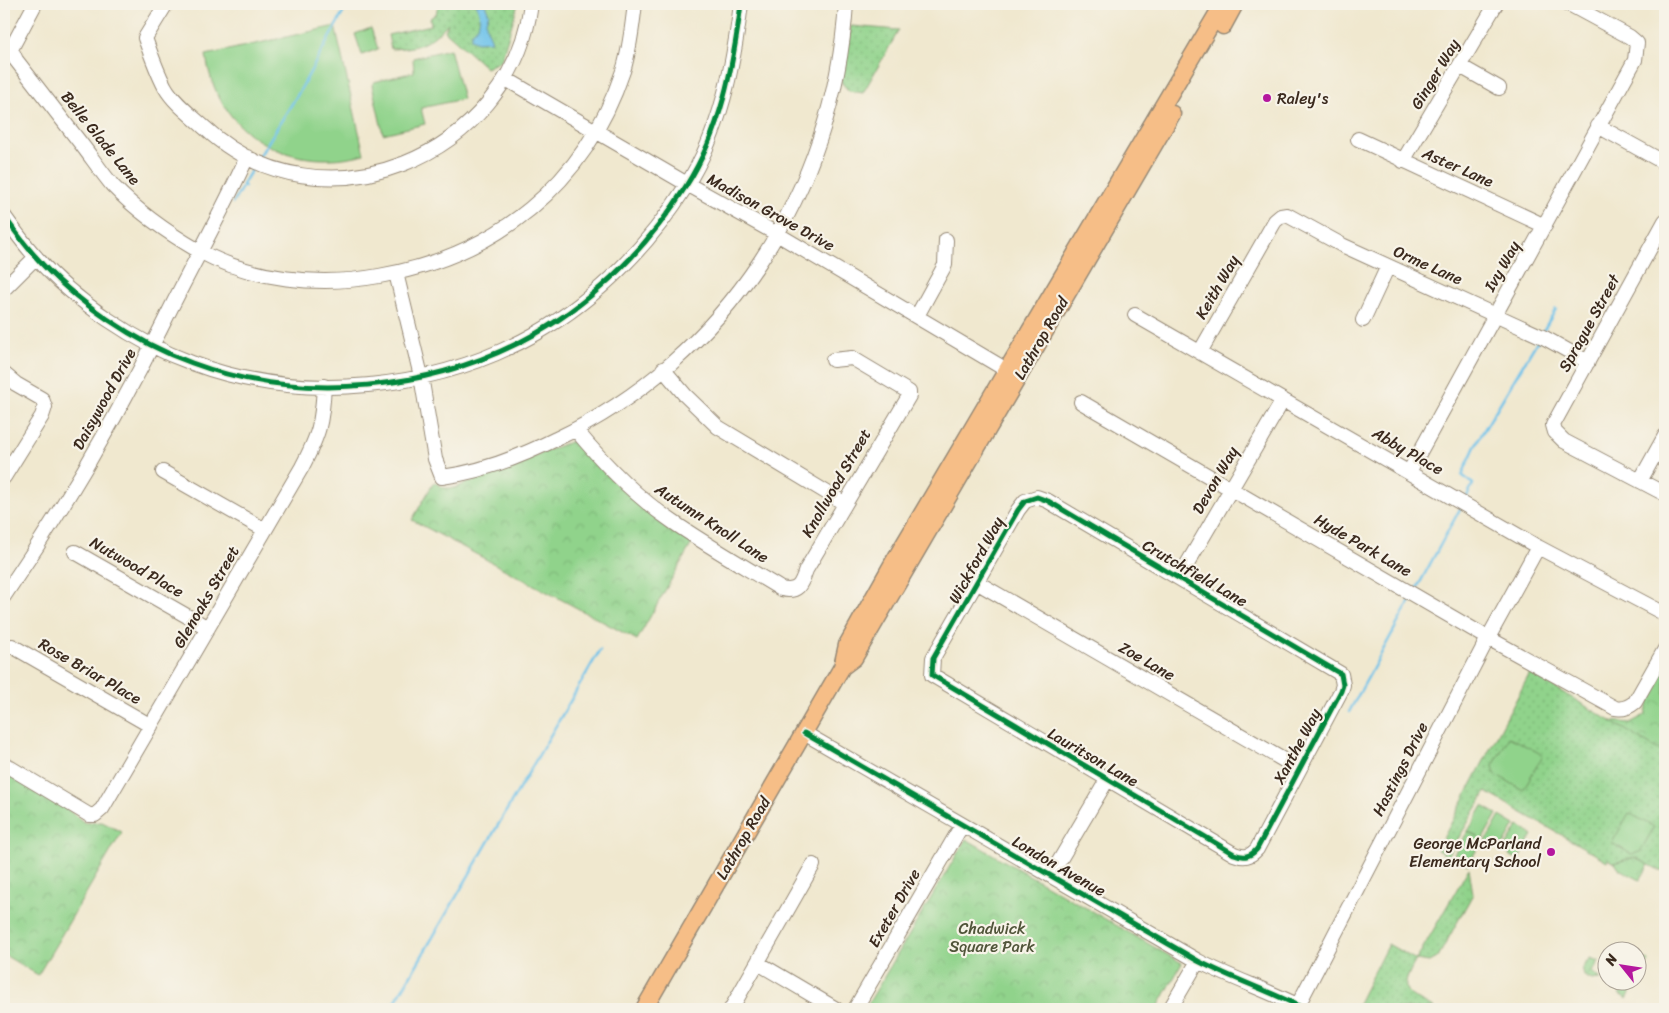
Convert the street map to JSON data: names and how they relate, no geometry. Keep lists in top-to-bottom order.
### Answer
{
  "streets": {
    "main road": ["Lathrop Road"],
    "street": [
      "Ginger Way",
      "Belle Glade Lane",
      "Aster Lane",
      "Madison Grove Drive",
      "Orme Lane",
      "Ivy Way",
      "Keith Way",
      "Sprague Street",
      "Daisywood Drive",
      "Abby Place",
      "Devon Way",
      "Knollwood Street",
      "Autumn Knoll Lane",
      "Hyde Park Lane",
      "Wickford Way",
      "Nutwood Place",
      "Crutchfield Lane",
      "Glenoaks Street",
      "Zoe Lane",
      "Rose Briar Place",
      "Xanthe Way",
      "Lauritson Lane",
      "Hastings Drive",
      "London Avenue",
      "Exeter Drive"
    ]
  },
  "crossings": [
    ["Ginger Way", "Aster Lane"],
    ["Belle Glade Lane", "Madison Grove Drive"],
    ["Belle Glade Lane", "Daisywood Drive"],
    ["Aster Lane", "Ivy Way"],
    ["Madison Grove Drive", "Lathrop Road"],
    ["Orme Lane", "Ivy Way"],
    ["Orme Lane", "Keith Way"],
    ["Orme Lane", "Sprague Street"],
    ["Ivy Way", "Abby Place"],
    ["Keith Way", "Abby Place"],
    ["Lathrop Road", "London Avenue"],
    ["Abby Place", "Devon Way"],
    ["Abby Place", "Hastings Drive"],
    ["Devon Way", "Hyde Park Lane"],
    ["Devon Way", "Crutchfield Lane"],
    ["Knollwood Street", "Autumn Knoll Lane"],
    ["Hyde Park Lane", "Hastings Drive"],
    ["Wickford Way", "Crutchfield Lane"],
    ["Wickford Way", "Zoe Lane"],
    ["Wickford Way", "Lauritson Lane"],
    ["Nutwood Place", "Glenoaks Street"],
    ["Crutchfield Lane", "Xanthe Way"],
    ["Glenoaks Street", "Rose Briar Place"],
    ["Zoe Lane", "Xanthe Way"],
    ["Xanthe Way", "Lauritson Lane"],
    ["Hastings Drive", "London Avenue"],
    ["London Avenue", "Exeter Drive"]
  ],
  "parks": ["Chadwick Square Park"],
  "places": ["Raley's", "George McParland Elementary School"],
  "north": "top left"
}
